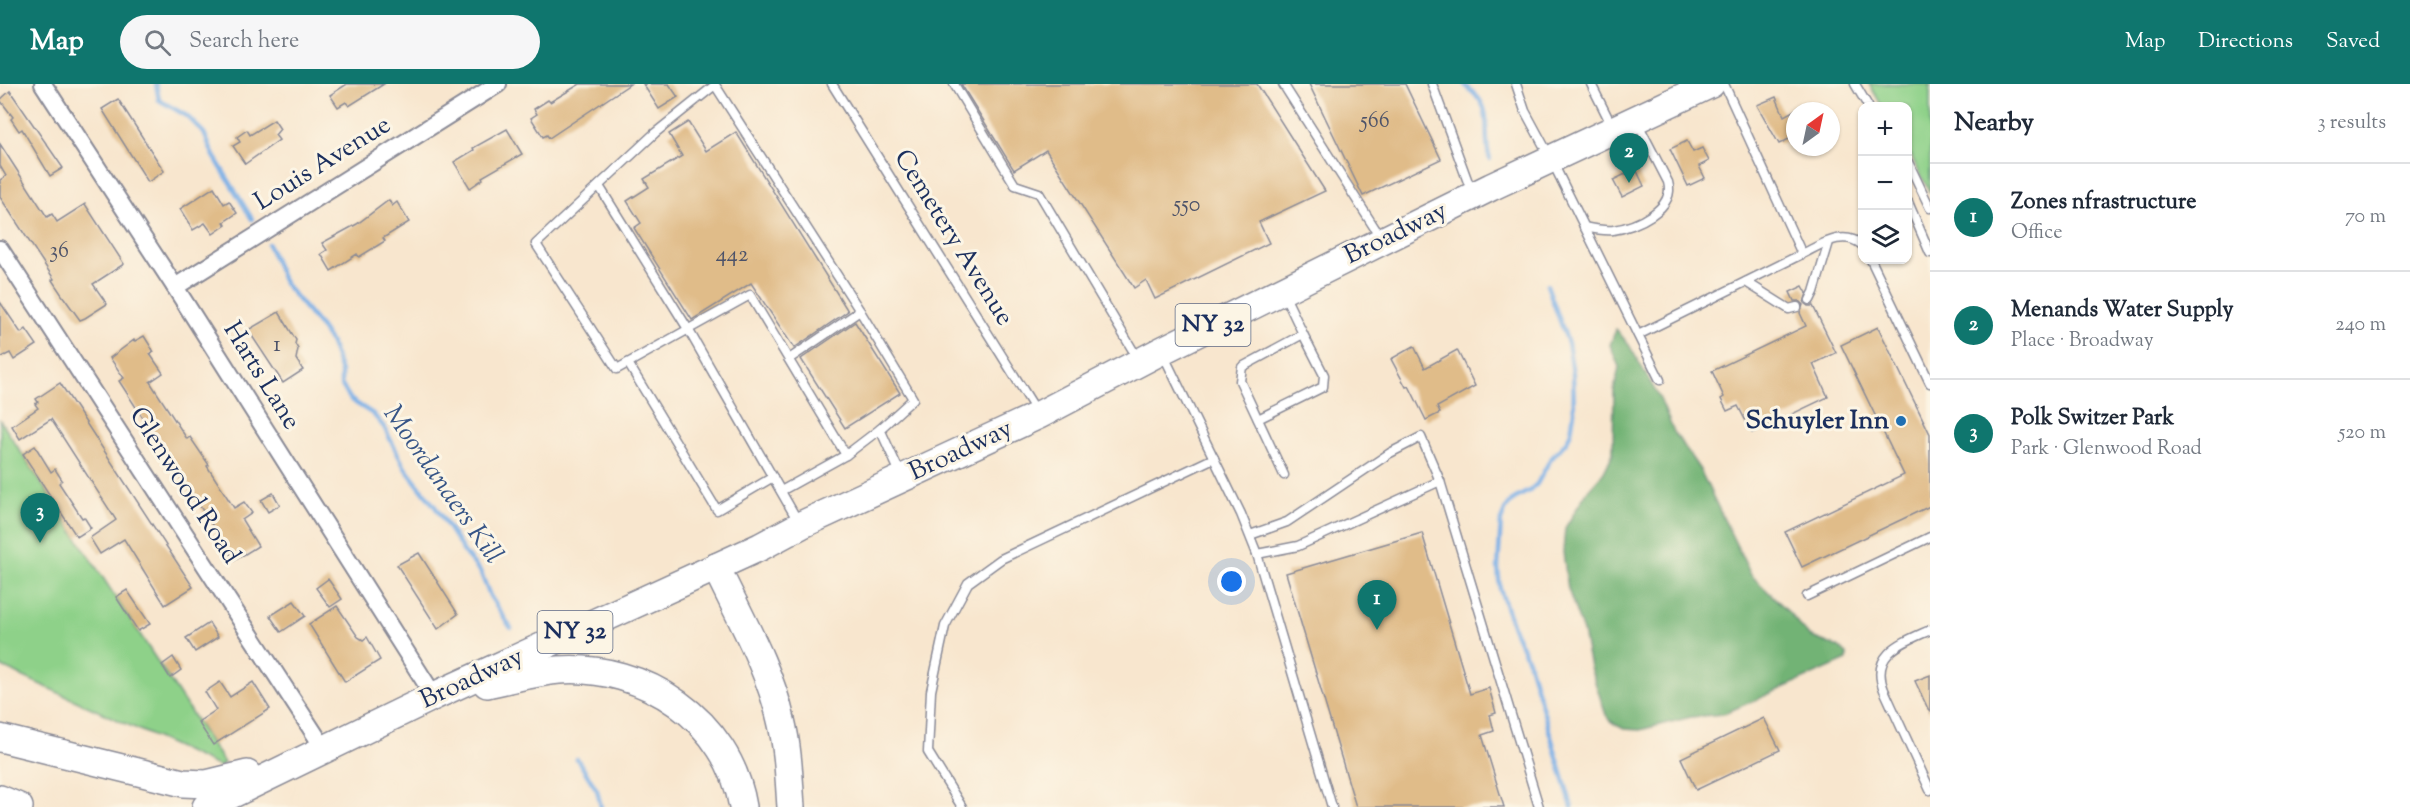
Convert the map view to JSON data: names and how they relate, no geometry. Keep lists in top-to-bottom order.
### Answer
{
  "streets": {
    "main road": ["Broadway", "NY 32"],
    "street": ["Louis Avenue", "Harts Lane", "Glenwood Road"],
    "lane": ["Cemetery Avenue"]
  },
  "crossings": [
    ["Louis Avenue", "Harts Lane"],
    ["Broadway", "Cemetery Avenue"],
    ["Broadway", "Harts Lane"],
    ["Broadway", "Glenwood Road"]
  ],
  "water": ["Moordanaers Kill"],
  "places": ["Schuyler Inn"],
  "house_numbers": [
    "566",
    "550",
    "36",
    "442",
    "1"
  ],
  "north": "top right",
  "page": {
    "header": "Map",
    "search": "Search here",
    "nav": ["Map", "Directions", "Saved"],
    "heading": ["Nearby", "3 results"],
    "map_buttons": ["+", "−"],
    "pins": ["2", "3", "1"],
    "list": [
      {
        "mark": "1",
        "name": "Zones nfrastructure",
        "note": "Office",
        "value": "70 m"
      },
      {
        "mark": "2",
        "name": "Menands Water Supply",
        "note": "Place · Broadway",
        "value": "240 m"
      },
      {
        "mark": "3",
        "name": "Polk Switzer Park",
        "note": "Park · Glenwood Road",
        "value": "520 m"
      }
    ]
  }
}
